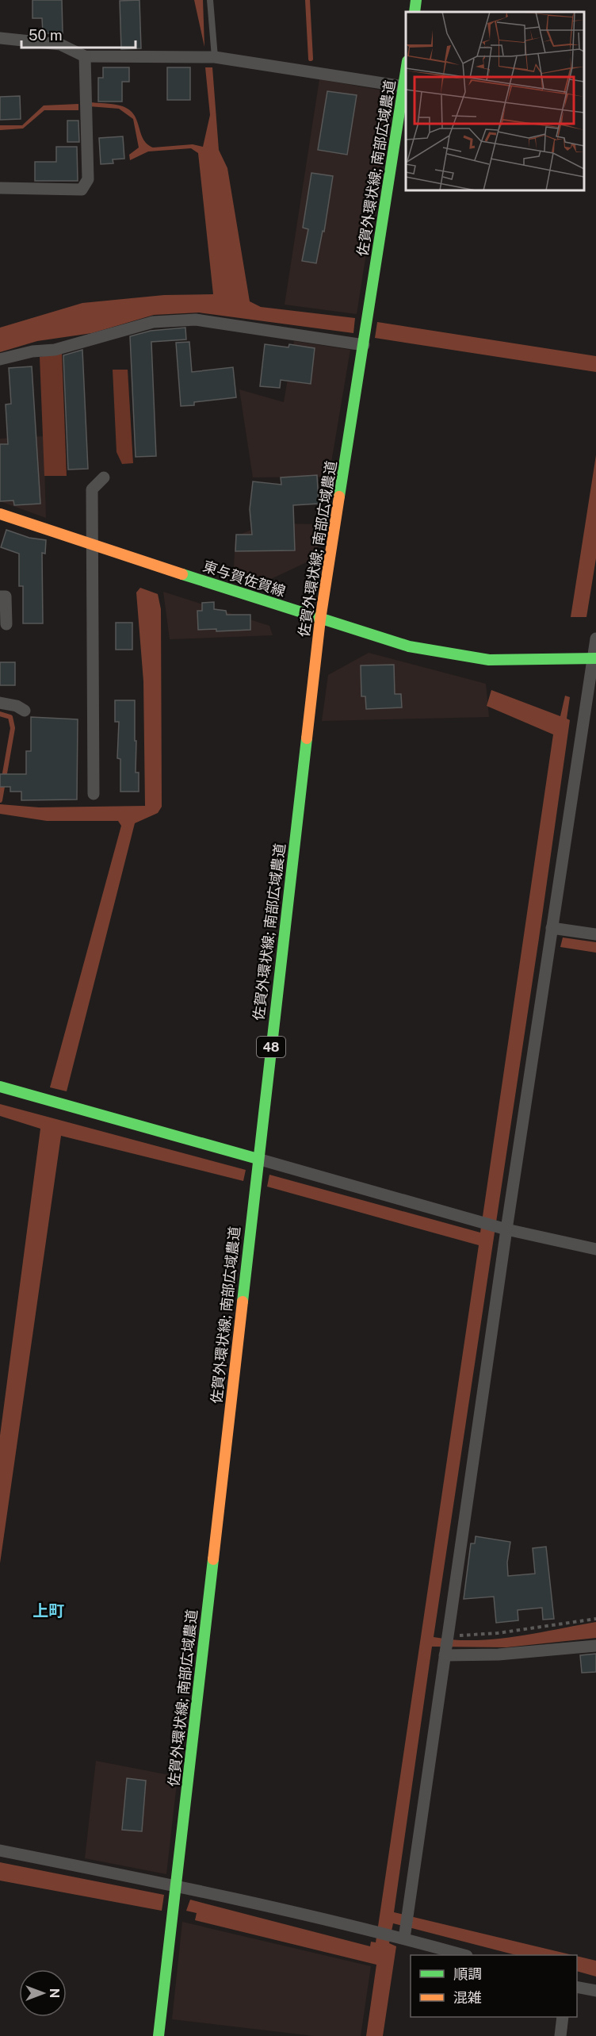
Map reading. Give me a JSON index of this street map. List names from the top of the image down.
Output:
{
  "streets": {
    "main road": ["佐賀外環状線; 南部広域農道", "東与賀佐賀線", "48"]
  },
  "crossings": [
    ["佐賀外環状線; 南部広域農道", "東与賀佐賀線"]
  ],
  "districts": ["上町"],
  "legend": ["順調", "混雑"],
  "scale_bar": "50 m",
  "north": "right"
}
